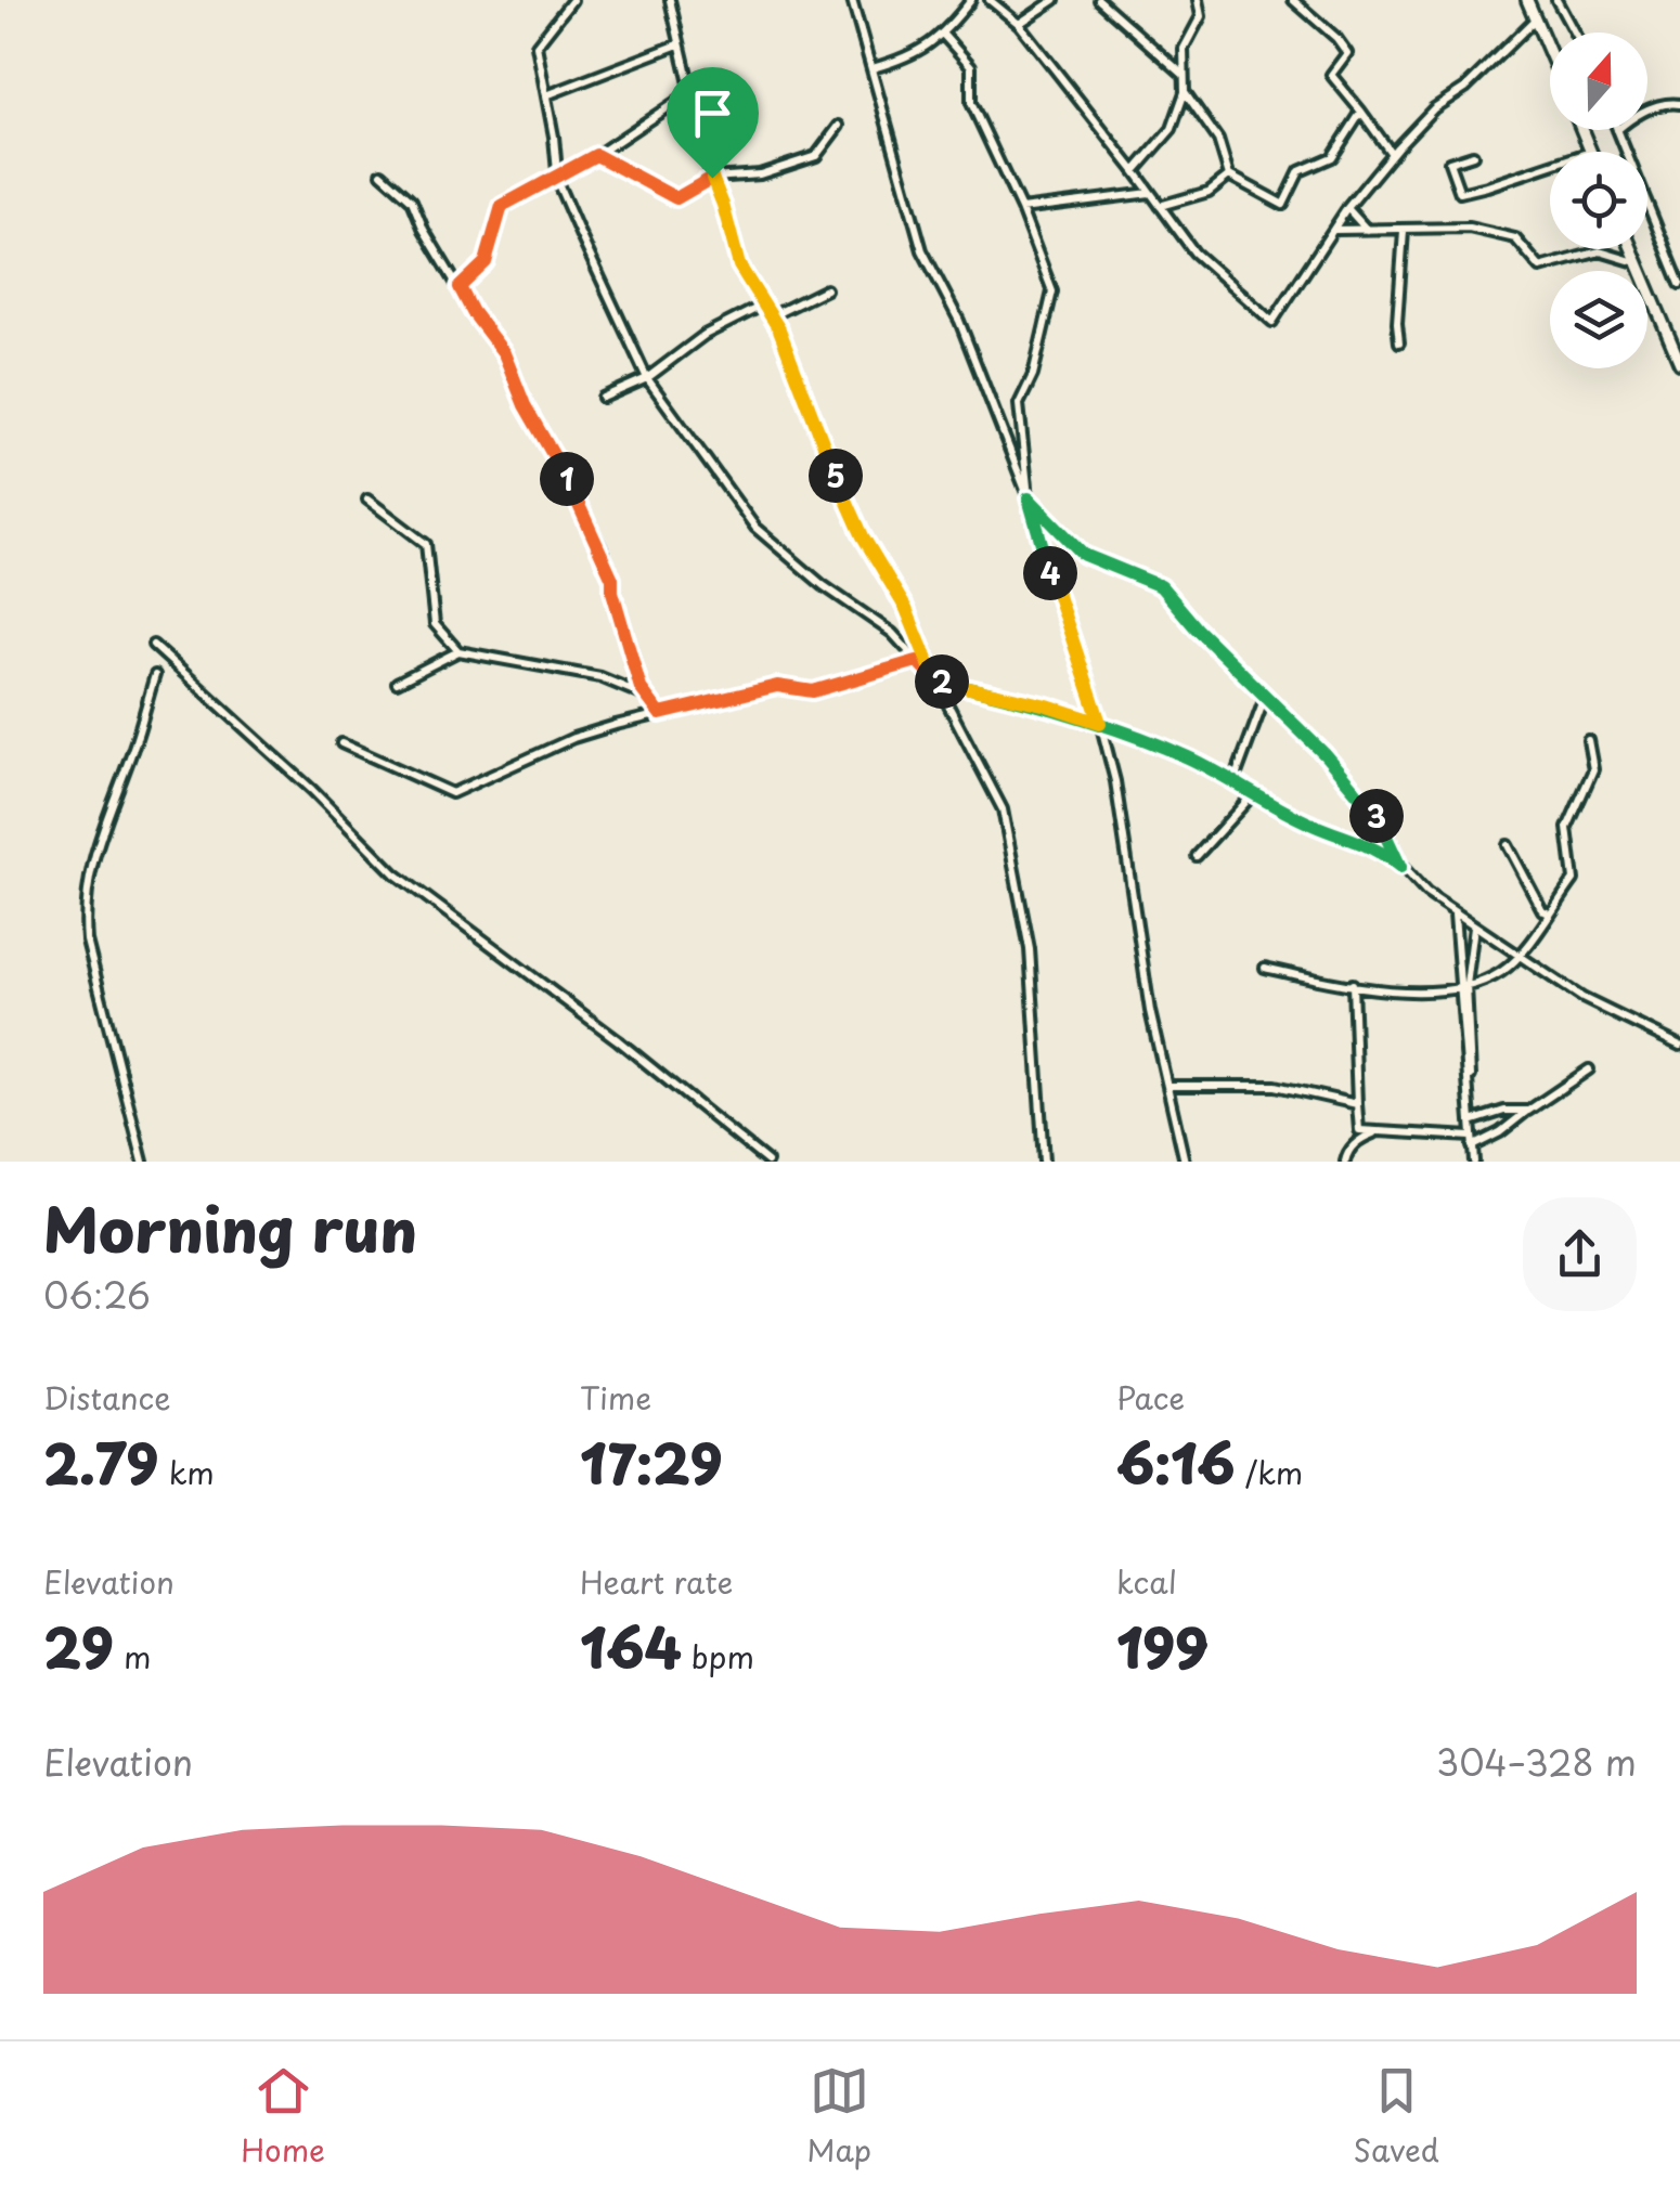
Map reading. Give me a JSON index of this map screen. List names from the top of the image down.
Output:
{
  "north": "top",
  "page": {
    "pins": [
      "5",
      "1",
      "4",
      "2",
      "3"
    ],
    "heading": ["Morning run", "06:26"],
    "stats": [
      ["Distance", "2.79 km"],
      ["Time", "17:29"],
      ["Pace", "6:16 /km"],
      ["Elevation", "29 m"],
      ["Heart rate", "164 bpm"],
      ["kcal", "199"]
    ],
    "chart": ["Elevation", "304–328 m"],
    "tabs": ["Home", "Map", "Saved"]
  }
}
